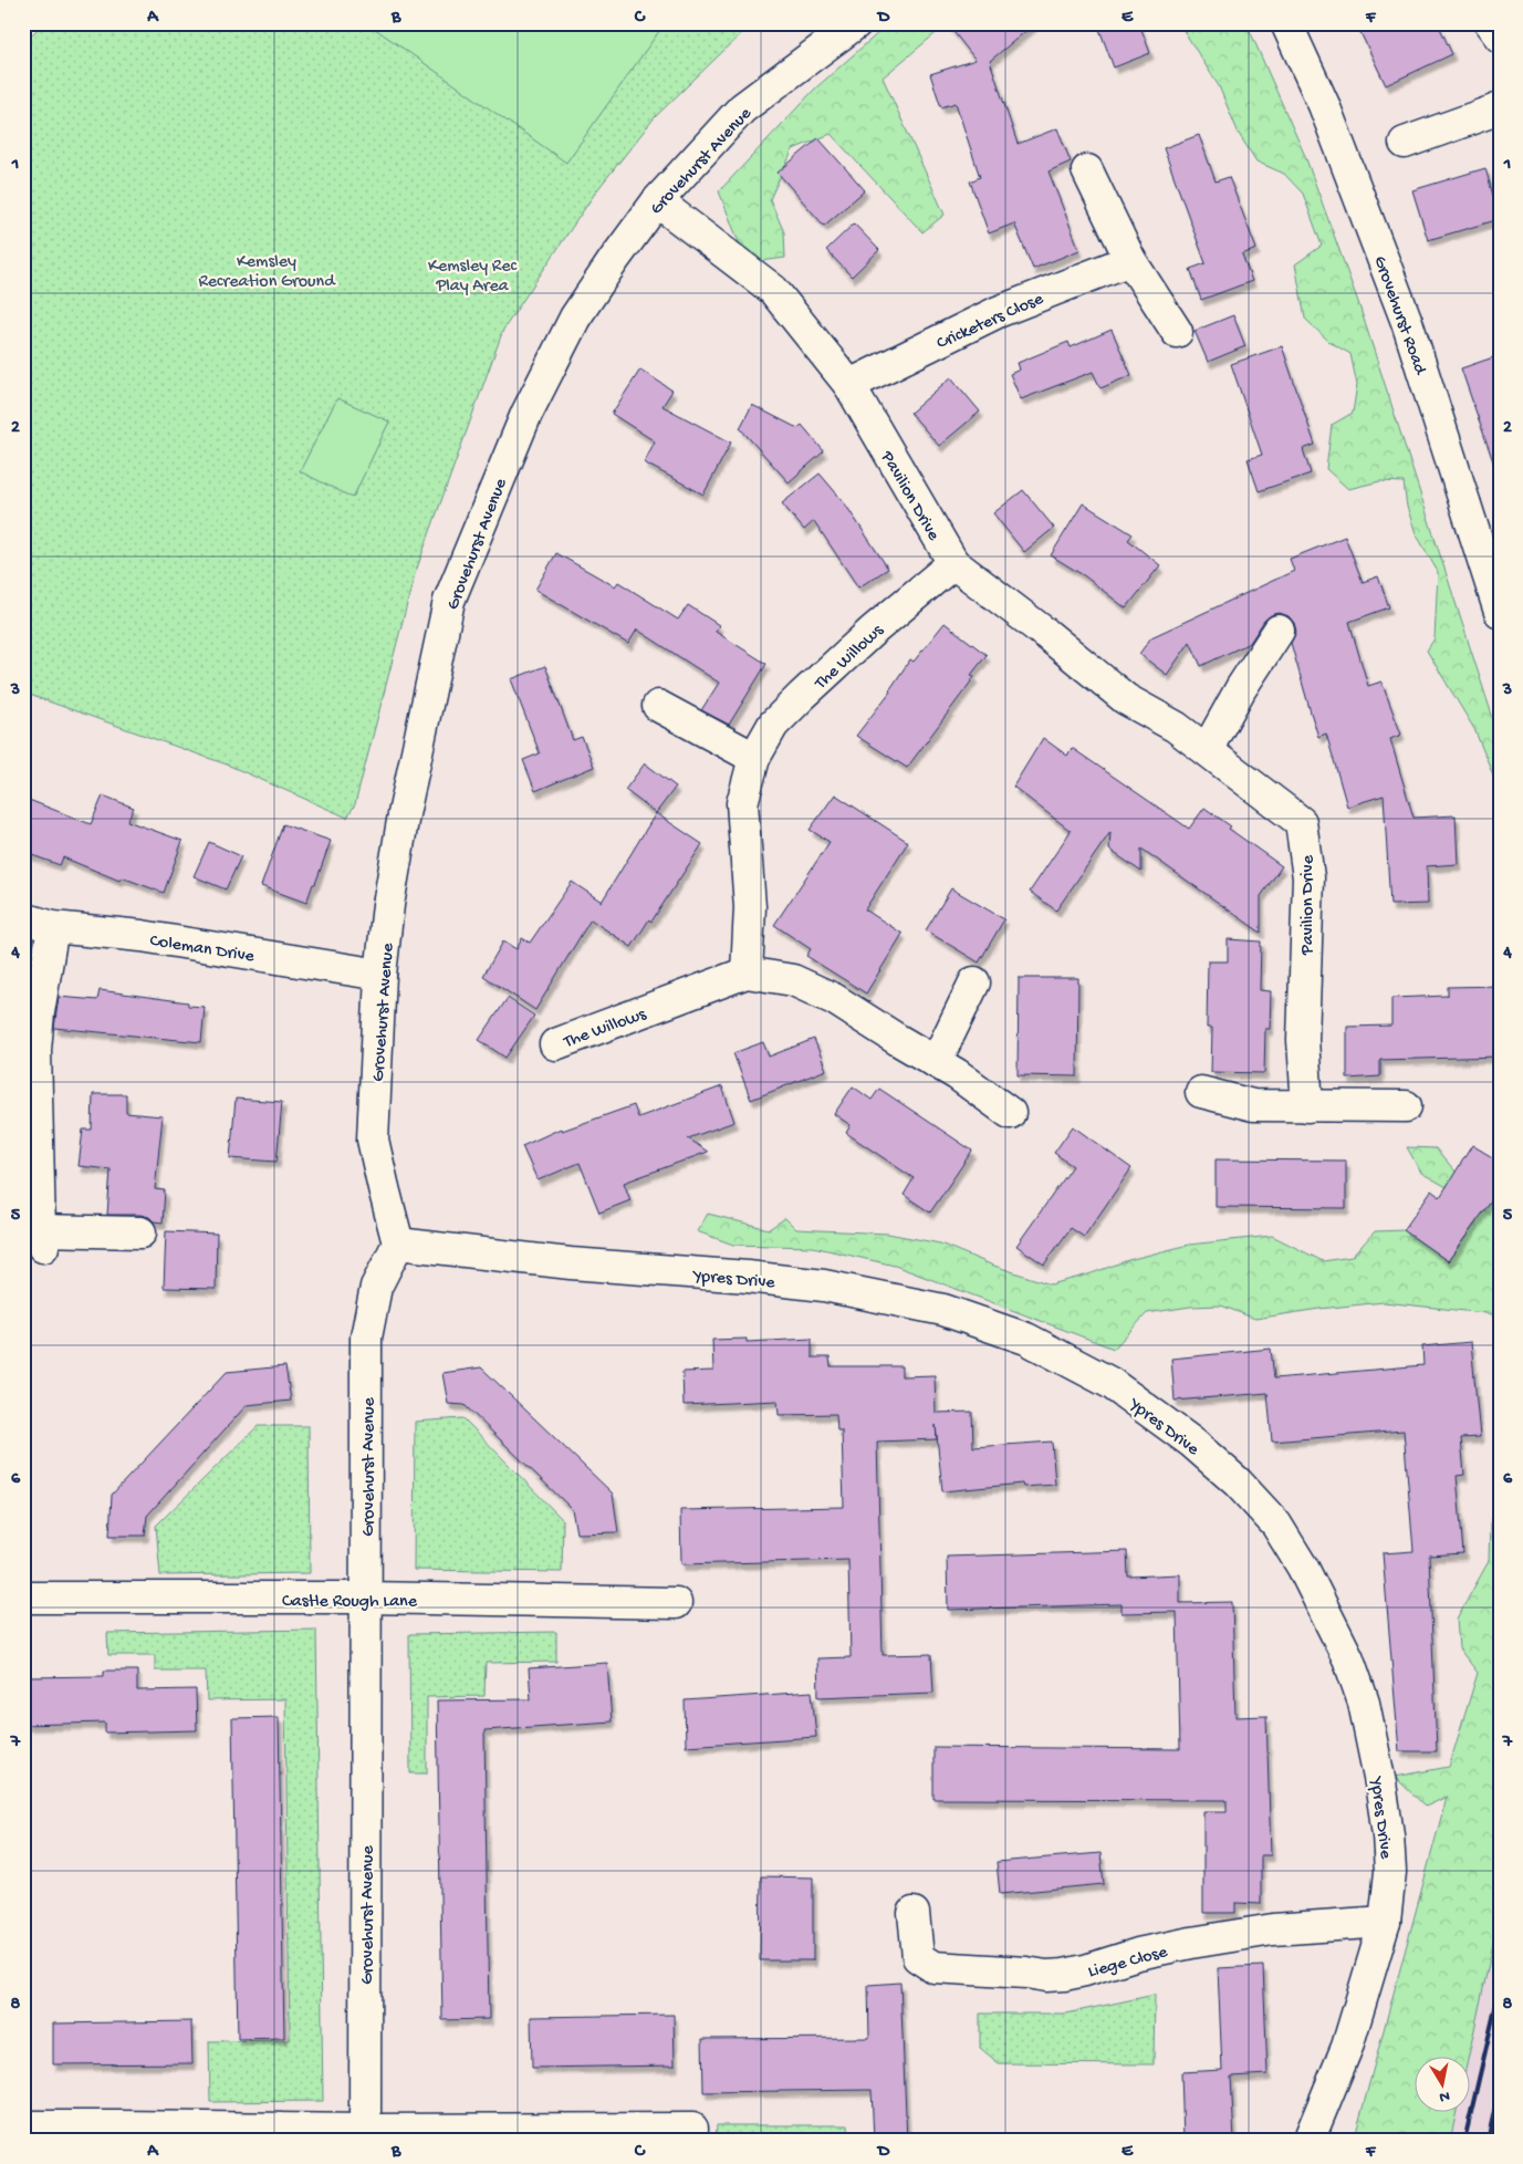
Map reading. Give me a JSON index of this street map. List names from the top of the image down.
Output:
{
  "streets": {
    "street": [
      "Grovehurst Avenue",
      "Grovehurst Road",
      "Cricketers Close",
      "Pavilion Drive",
      "The Willows",
      "Coleman Drive",
      "Ypres Drive",
      "Castle Rough Lane",
      "Liege Close"
    ]
  },
  "crossings": [
    ["Grovehurst Avenue", "Pavilion Drive"],
    ["Grovehurst Avenue", "Coleman Drive"],
    ["Grovehurst Avenue", "Ypres Drive"],
    ["Grovehurst Avenue", "Castle Rough Lane"],
    ["Cricketers Close", "Pavilion Drive"],
    ["Pavilion Drive", "The Willows"],
    ["Ypres Drive", "Liege Close"]
  ],
  "parks": ["Kemsley Recreation Ground", "Kemsley Rec Play Area"],
  "north": "bottom",
  "grid": {
    "columns": [
      "A",
      "B",
      "C",
      "D",
      "E",
      "F"
    ],
    "rows": [
      "1",
      "2",
      "3",
      "4",
      "5",
      "6",
      "7",
      "8"
    ]
  }
}
